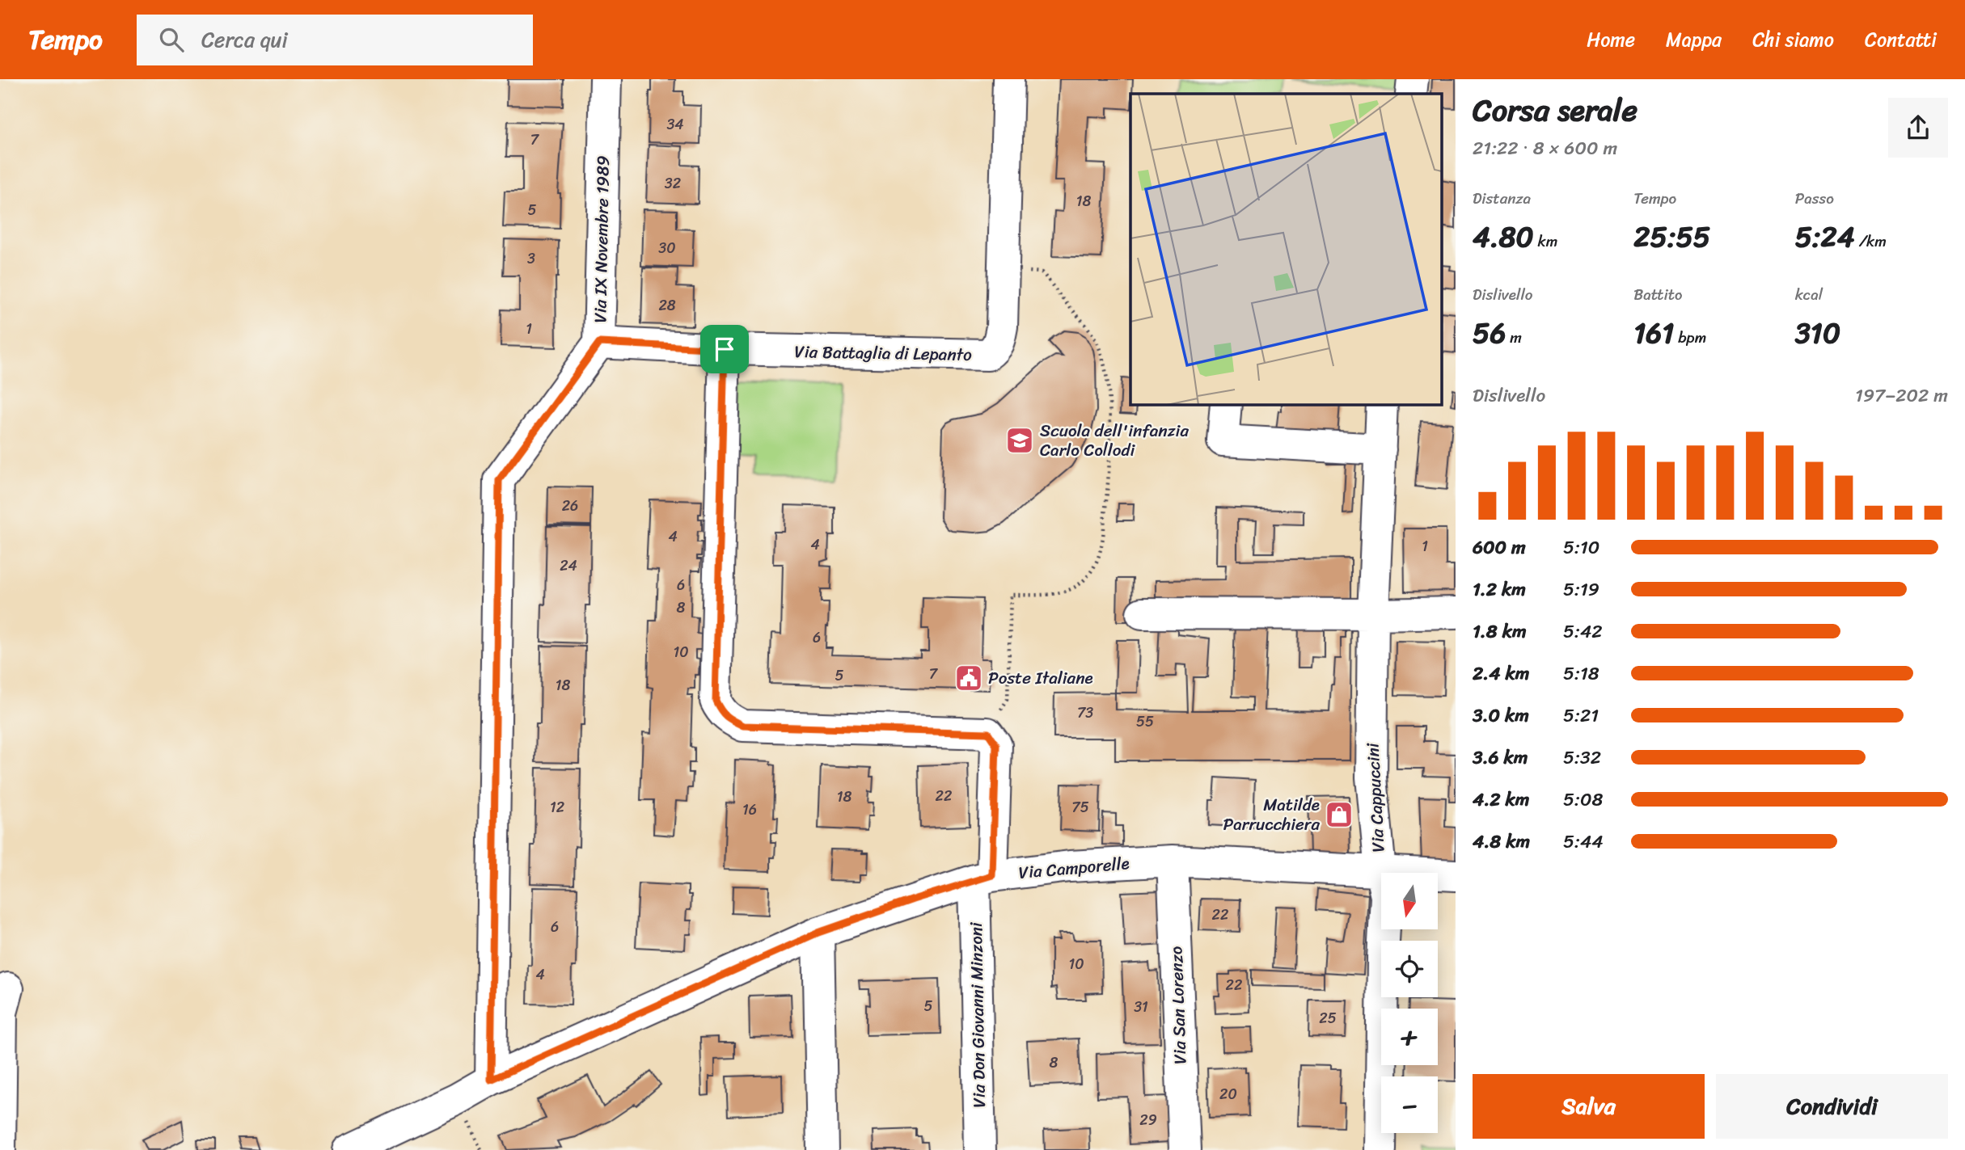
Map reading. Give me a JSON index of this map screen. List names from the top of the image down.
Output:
{
  "streets": {
    "street": [
      "Via IX Novembre 1989",
      "Via Battaglia di Lepanto",
      "Via Cappuccini",
      "Via Camporelle",
      "Via San Lorenzo",
      "Via Don Giovanni Minzoni"
    ]
  },
  "crossings": [
    ["Via IX Novembre 1989", "Via Battaglia di Lepanto"],
    ["Via IX Novembre 1989", "Via Camporelle"],
    ["Via Cappuccini", "Via Camporelle"],
    ["Via Camporelle", "Via San Lorenzo"],
    ["Via Camporelle", "Via Don Giovanni Minzoni"]
  ],
  "places": {
    "school or university": ["Scuola dell'infanzia Carlo Collodi"],
    "public building": ["Poste Italiane"],
    "shop": ["Matilde Parrucchiera"]
  },
  "house_numbers": [
    "34",
    "7",
    "32",
    "18",
    "5",
    "30",
    "3",
    "28",
    "1",
    "26",
    "4",
    "4",
    "1",
    "24",
    "6",
    "8",
    "6",
    "10",
    "7",
    "5",
    "18",
    "73",
    "55",
    "22",
    "18",
    "12",
    "75",
    "16",
    "22",
    "6",
    "10",
    "4",
    "22",
    "5",
    "31",
    "25",
    "8",
    "20",
    "29"
  ],
  "north": "bottom",
  "page": {
    "header": "Tempo",
    "search": "Cerca qui",
    "nav": [
      "Home",
      "Mappa",
      "Chi siamo",
      "Contatti"
    ],
    "heading": ["Corsa serale", "21:22 · 8 × 600 m"],
    "stats": [
      ["Distanza", "4.80 km"],
      ["Tempo", "25:55"],
      ["Passo", "5:24 /km"],
      ["Dislivello", "56 m"],
      ["Battito", "161 bpm"],
      ["kcal", "310"]
    ],
    "chart": ["Dislivello", "197–202 m"],
    "list": [
      {
        "name": "600 m",
        "note": "5:10"
      },
      {
        "name": "1.2 km",
        "note": "5:19"
      },
      {
        "name": "1.8 km",
        "note": "5:42"
      },
      {
        "name": "2.4 km",
        "note": "5:18"
      },
      {
        "name": "3.0 km",
        "note": "5:21"
      },
      {
        "name": "3.6 km",
        "note": "5:32"
      },
      {
        "name": "4.2 km",
        "note": "5:08"
      },
      {
        "name": "4.8 km",
        "note": "5:44"
      }
    ],
    "map_buttons": ["+", "−"],
    "buttons": ["Salva", "Condividi"]
  }
}
